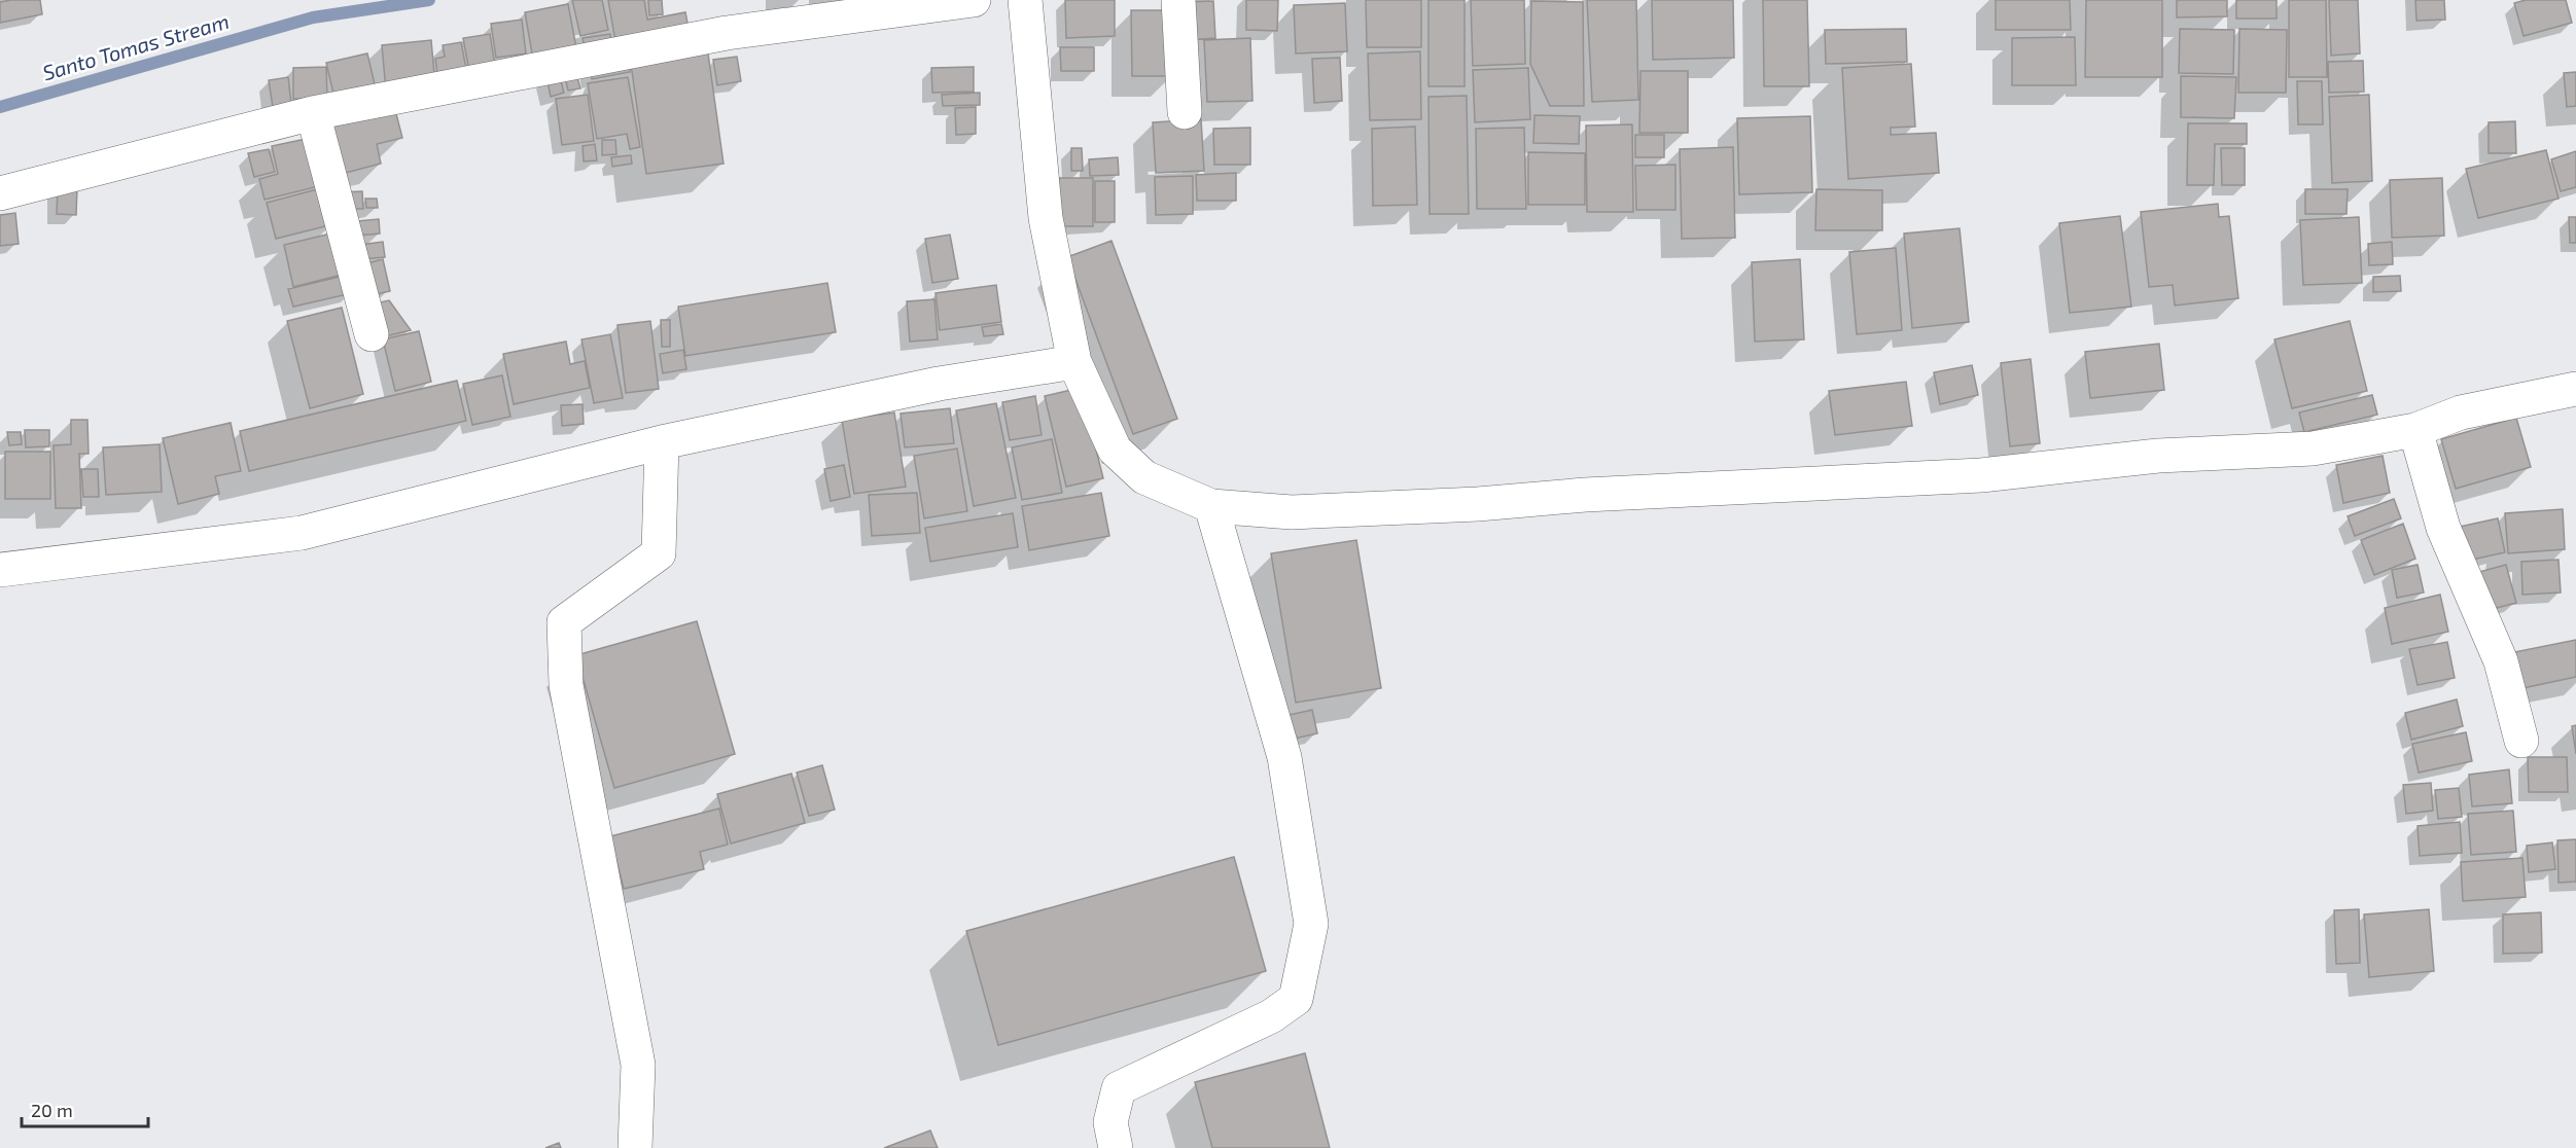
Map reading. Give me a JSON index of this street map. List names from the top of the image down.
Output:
{
  "water": ["Santo Tomas Stream"],
  "scale_bar": "20 m"
}
